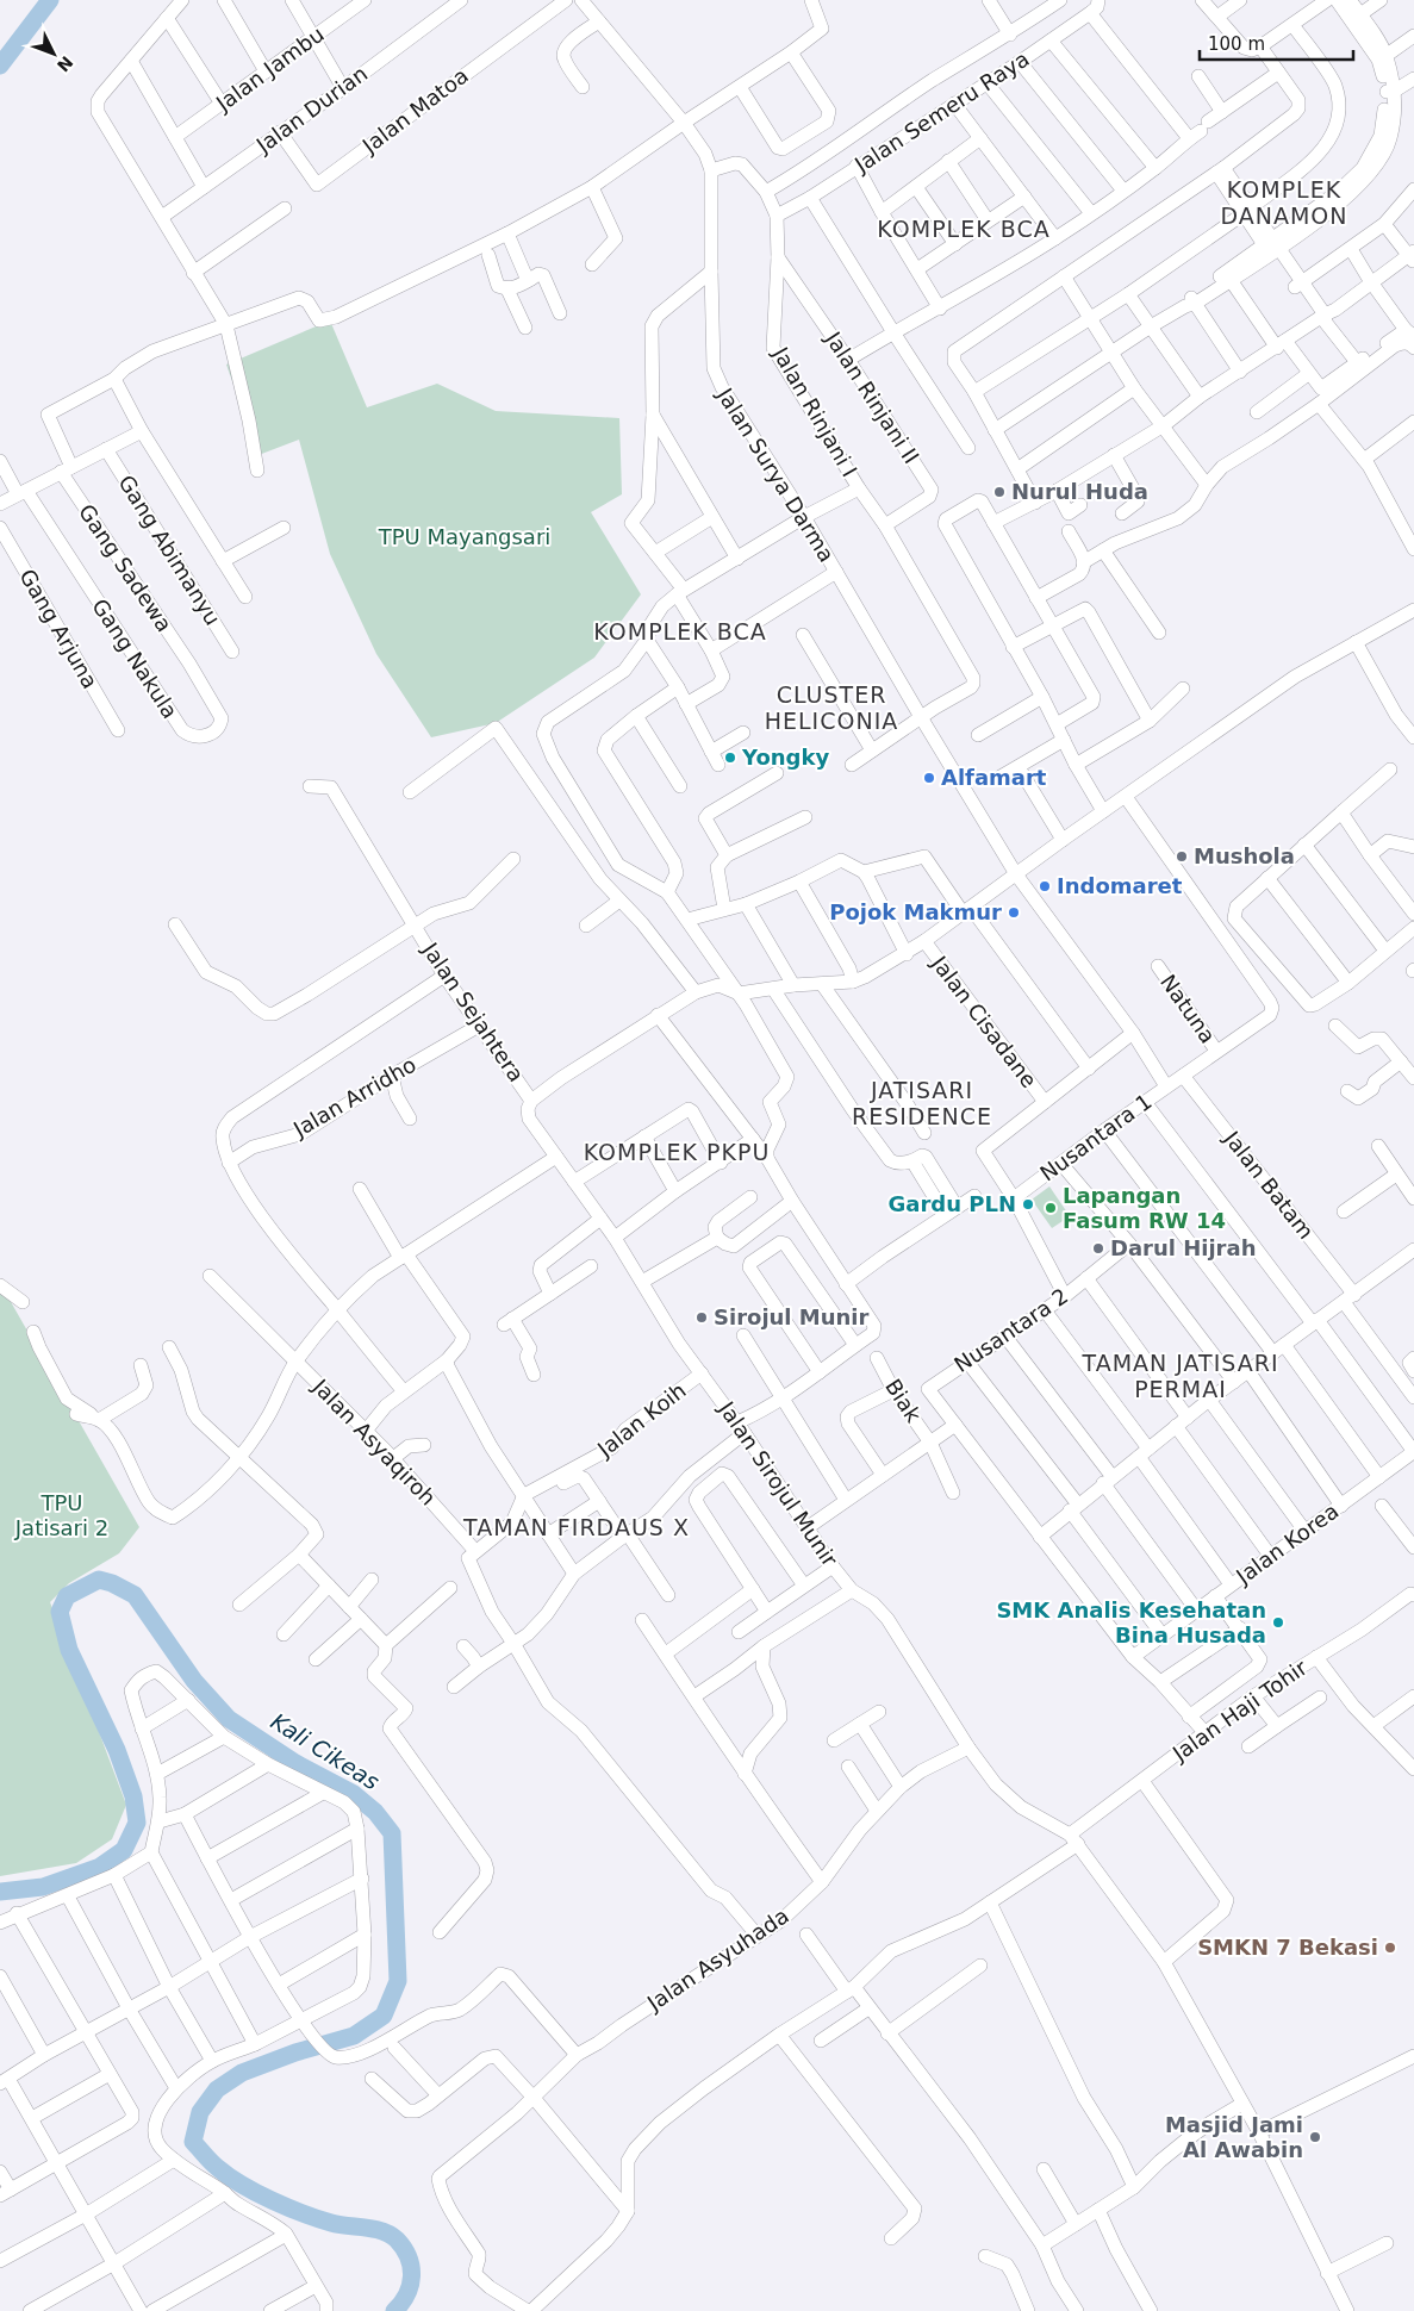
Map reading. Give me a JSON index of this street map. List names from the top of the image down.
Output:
{
  "streets": {
    "street": [
      "Jalan Jambu",
      "Jalan Durian",
      "Jalan Matoa",
      "Jalan Semeru Raya",
      "Jalan Rinjani II",
      "Jalan Rinjani I",
      "Jalan Surya Darma",
      "Gang Abimanyu",
      "Gang Sadewa",
      "Gang Arjuna",
      "Gang Nakula",
      "Natuna",
      "Jalan Sejahtera",
      "Jalan Cisadane",
      "Jalan Arridho",
      "Nusantara 1",
      "Jalan Batam",
      "Nusantara 2",
      "Biak",
      "Jalan Koih",
      "Jalan Asyaqiroh",
      "Jalan Sirojul Munir",
      "Jalan Korea",
      "Jalan Haji Tohir",
      "Jalan Asyuhada"
    ]
  },
  "crossings": [
    ["Jalan Durian", "Jalan Matoa"],
    ["Jalan Semeru Raya", "Jalan Rinjani I"],
    ["Jalan Rinjani II", "Jalan Rinjani I"],
    ["Jalan Rinjani I", "Jalan Surya Darma"],
    ["Jalan Surya Darma", "Nusantara 1"],
    ["Gang Sadewa", "Gang Nakula"],
    ["Natuna", "Nusantara 1"],
    ["Jalan Sejahtera", "Jalan Arridho"],
    ["Jalan Sejahtera", "Jalan Sirojul Munir"],
    ["Nusantara 1", "Jalan Batam"],
    ["Jalan Koih", "Jalan Sirojul Munir"],
    ["Jalan Sirojul Munir", "Jalan Haji Tohir"],
    ["Jalan Sirojul Munir", "Jalan Asyuhada"]
  ],
  "districts": [
    "KOMPLEK DANAMON",
    "KOMPLEK BCA",
    "KOMPLEK BCA",
    "CLUSTER HELICONIA",
    "JATISARI RESIDENCE",
    "KOMPLEK PKPU",
    "TAMAN JATISARI PERMAI",
    "TAMAN FIRDAUS X"
  ],
  "water": ["Kali Cikeas"],
  "parks": ["TPU Mayangsari", "TPU Jatisari 2"],
  "places": [
    "Nurul Huda",
    "Yongky",
    "Alfamart",
    "Mushola",
    "Indomaret",
    "Pojok Makmur",
    "Gardu PLN",
    "Lapangan Fasum RW 14",
    "Darul Hijrah",
    "Sirojul Munir",
    "SMK Analis Kesehatan Bina Husada",
    "SMKN 7 Bekasi",
    "Masjid Jami Al Awabin"
  ],
  "scale_bar": "100 m",
  "north": "bottom right"
}
